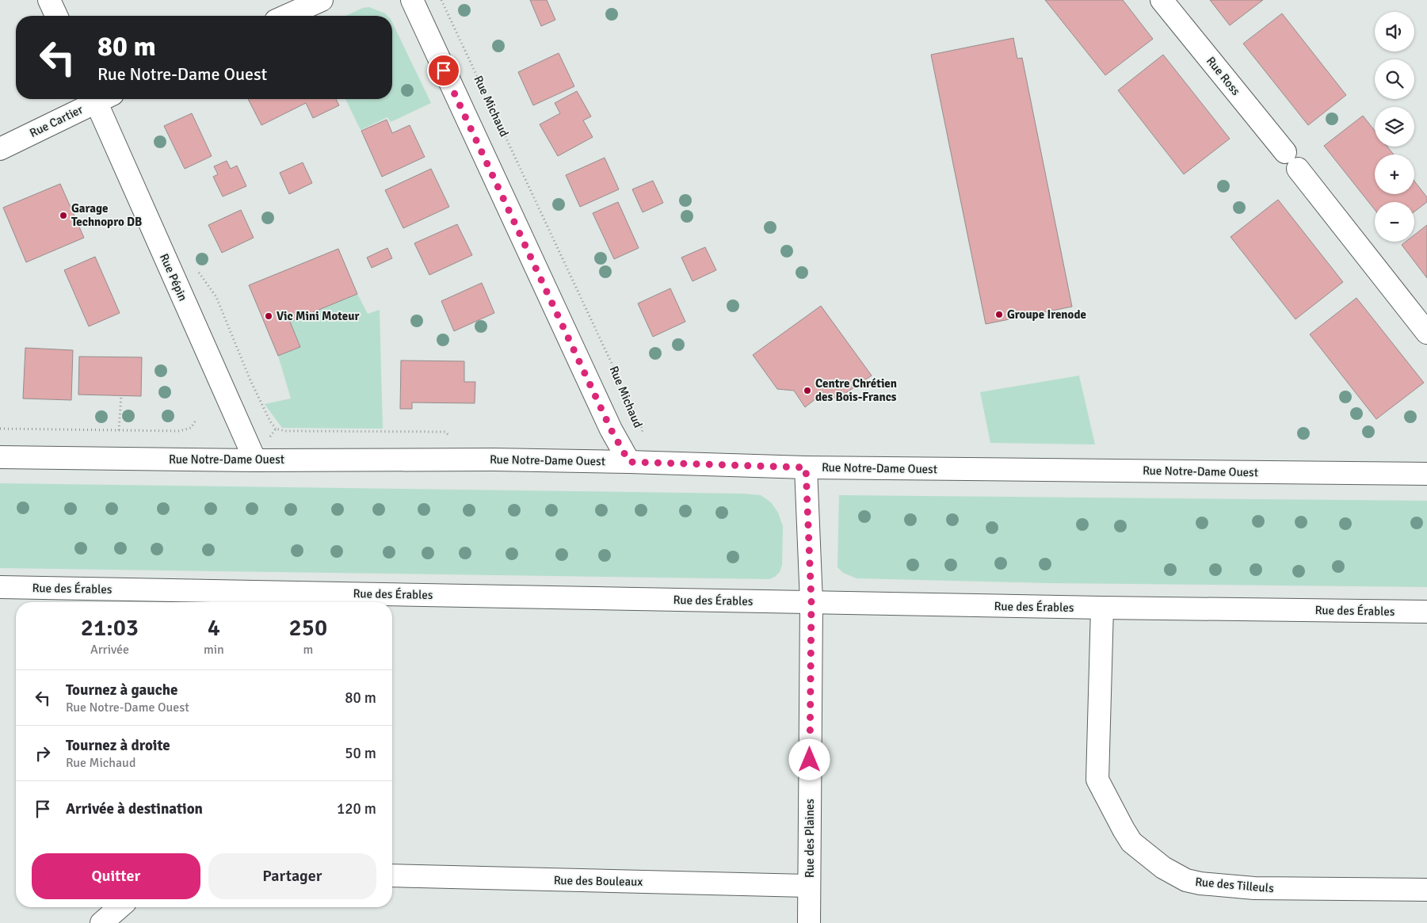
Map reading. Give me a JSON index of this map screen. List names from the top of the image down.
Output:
{
  "streets": {
    "street": [
      "Rue Ross",
      "Rue Cartier",
      "Rue Pépin",
      "Rue Notre-Dame Ouest",
      "Rue des Érables",
      "Rue des Plaines",
      "Rue des Bouleaux",
      "Rue des Tilleuls"
    ],
    "path": ["Rue Michaud"]
  },
  "crossings": [
    ["Rue Michaud", "Rue Notre-Dame Ouest"],
    ["Rue Pépin", "Rue Notre-Dame Ouest"],
    ["Rue Notre-Dame Ouest", "Rue des Plaines"],
    ["Rue des Érables", "Rue des Plaines"],
    ["Rue des Érables", "Rue des Tilleuls"],
    ["Rue des Plaines", "Rue des Bouleaux"]
  ],
  "places": [
    "Garage Technopro DB",
    "Groupe Irenode",
    "Vic Mini Moteur",
    "Centre Chrétien des Bois-Francs"
  ],
  "page": {
    "map_buttons": ["+", "−"],
    "turn": ["80 m", "Rue Notre-Dame Ouest"],
    "eta": [
      "21:03",
      "Arrivée",
      "4",
      "min",
      "250",
      "m"
    ],
    "list": [
      {
        "name": "Tournez à gauche",
        "note": "Rue Notre-Dame Ouest",
        "value": "80 m"
      },
      {
        "name": "Tournez à droite",
        "note": "Rue Michaud",
        "value": "50 m"
      },
      {
        "name": "Arrivée à destination",
        "value": "120 m"
      }
    ],
    "buttons": ["Quitter", "Partager"]
  }
}
